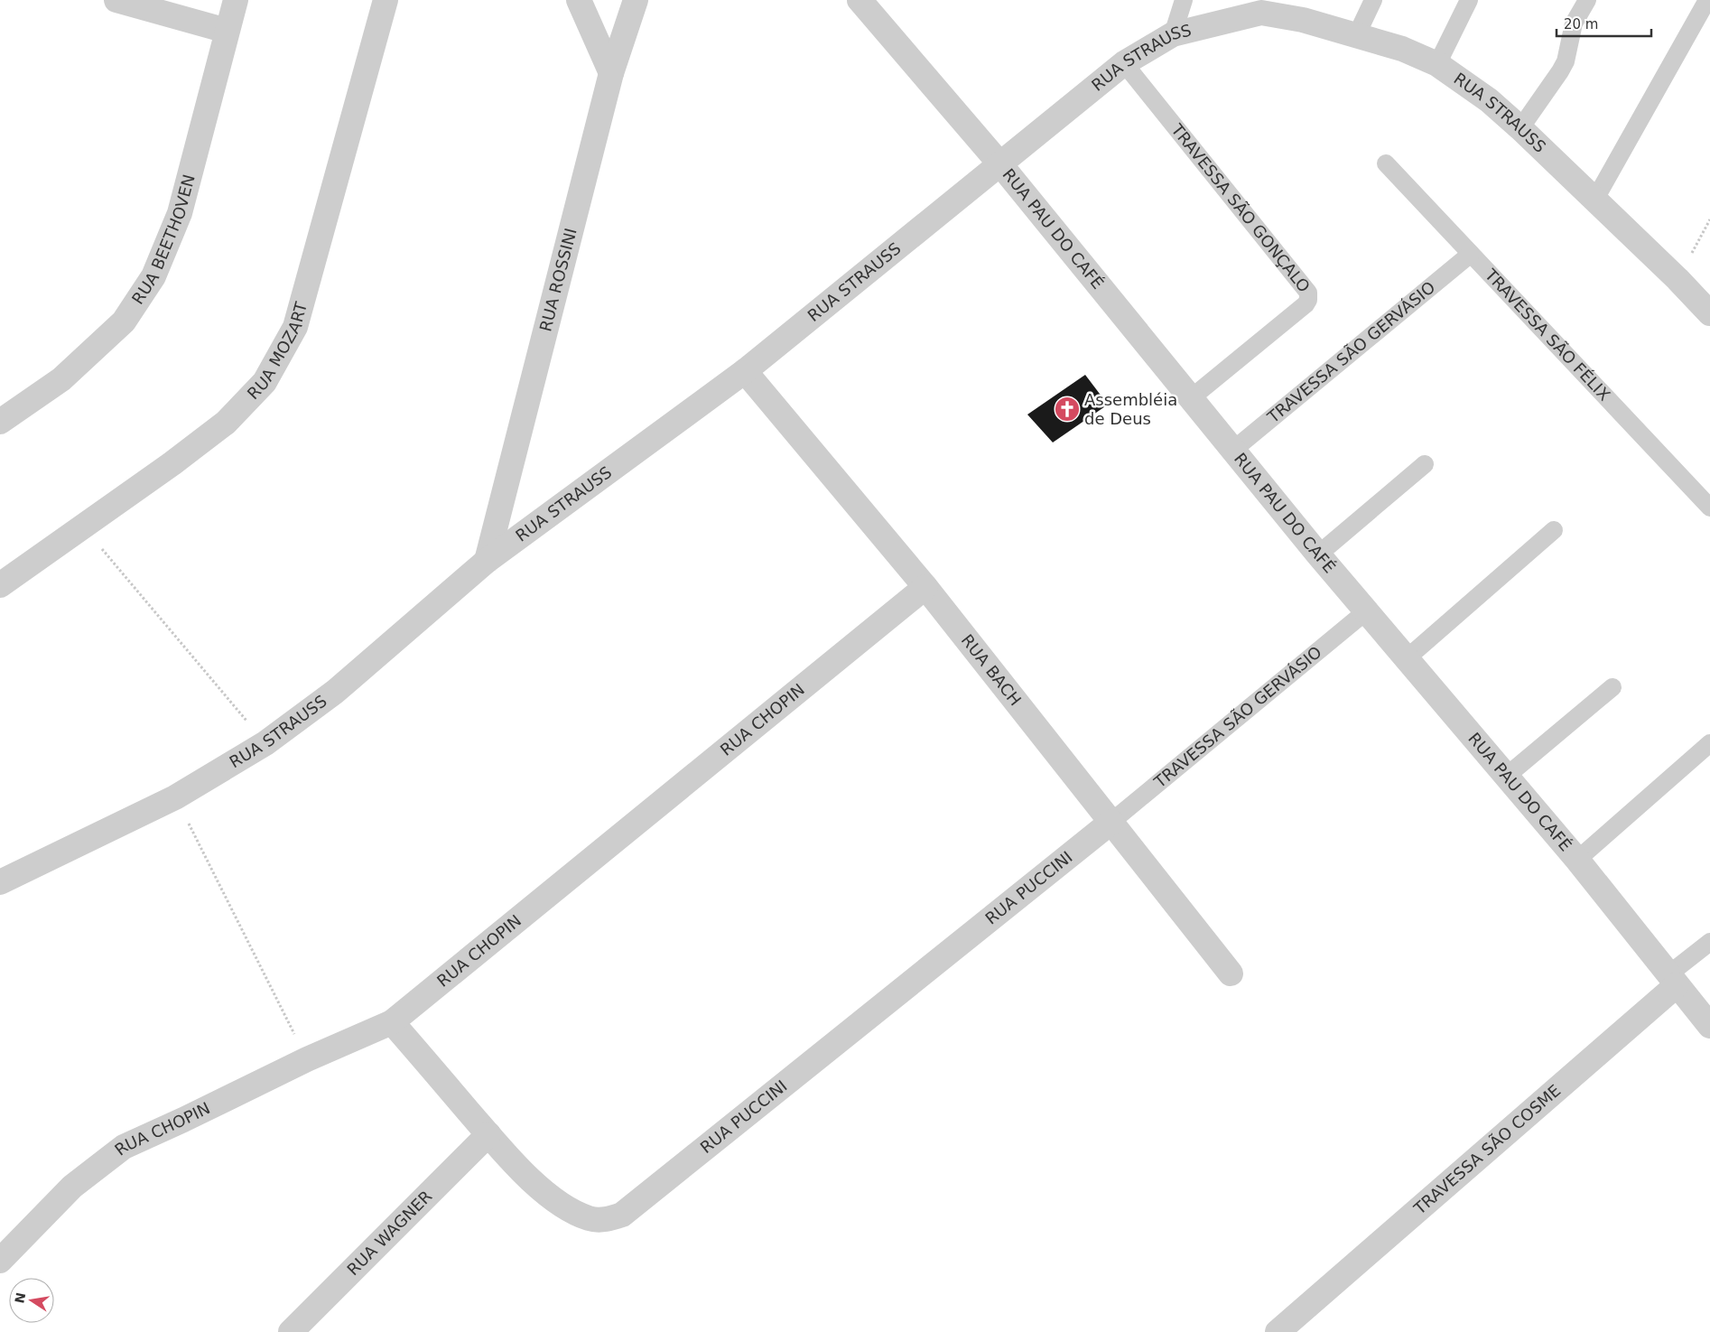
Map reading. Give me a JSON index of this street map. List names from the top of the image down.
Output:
{
  "streets": {
    "street": [
      "RUA STRAUSS",
      "RUA PAU DO CAFÉ",
      "RUA BEETHOVEN",
      "RUA ROSSINI",
      "RUA MOZART",
      "RUA BACH",
      "RUA CHOPIN",
      "RUA PUCCINI",
      "TRAVESSA SÃO COSME",
      "RUA WAGNER"
    ],
    "lane": ["TRAVESSA SÃO GONÇALO", "TRAVESSA SÃO FÉLIX", "TRAVESSA SÃO GERVÁSIO"]
  },
  "crossings": [
    ["RUA STRAUSS", "TRAVESSA SÃO GONÇALO"],
    ["RUA STRAUSS", "RUA PAU DO CAFÉ"],
    ["RUA STRAUSS", "RUA ROSSINI"],
    ["RUA STRAUSS", "RUA BACH"],
    ["TRAVESSA SÃO GONÇALO", "RUA PAU DO CAFÉ"],
    ["RUA PAU DO CAFÉ", "TRAVESSA SÃO GERVÁSIO"],
    ["RUA PAU DO CAFÉ", "TRAVESSA SÃO COSME"],
    ["TRAVESSA SÃO FÉLIX", "TRAVESSA SÃO GERVÁSIO"],
    ["TRAVESSA SÃO GERVÁSIO", "RUA BACH"],
    ["TRAVESSA SÃO GERVÁSIO", "RUA PUCCINI"],
    ["RUA BACH", "RUA CHOPIN"],
    ["RUA BACH", "RUA PUCCINI"],
    ["RUA CHOPIN", "RUA PUCCINI"],
    ["RUA PUCCINI", "RUA WAGNER"]
  ],
  "places": {
    "church": ["Assembléia de Deus"]
  },
  "scale_bar": "20 m",
  "north": "left"
}
